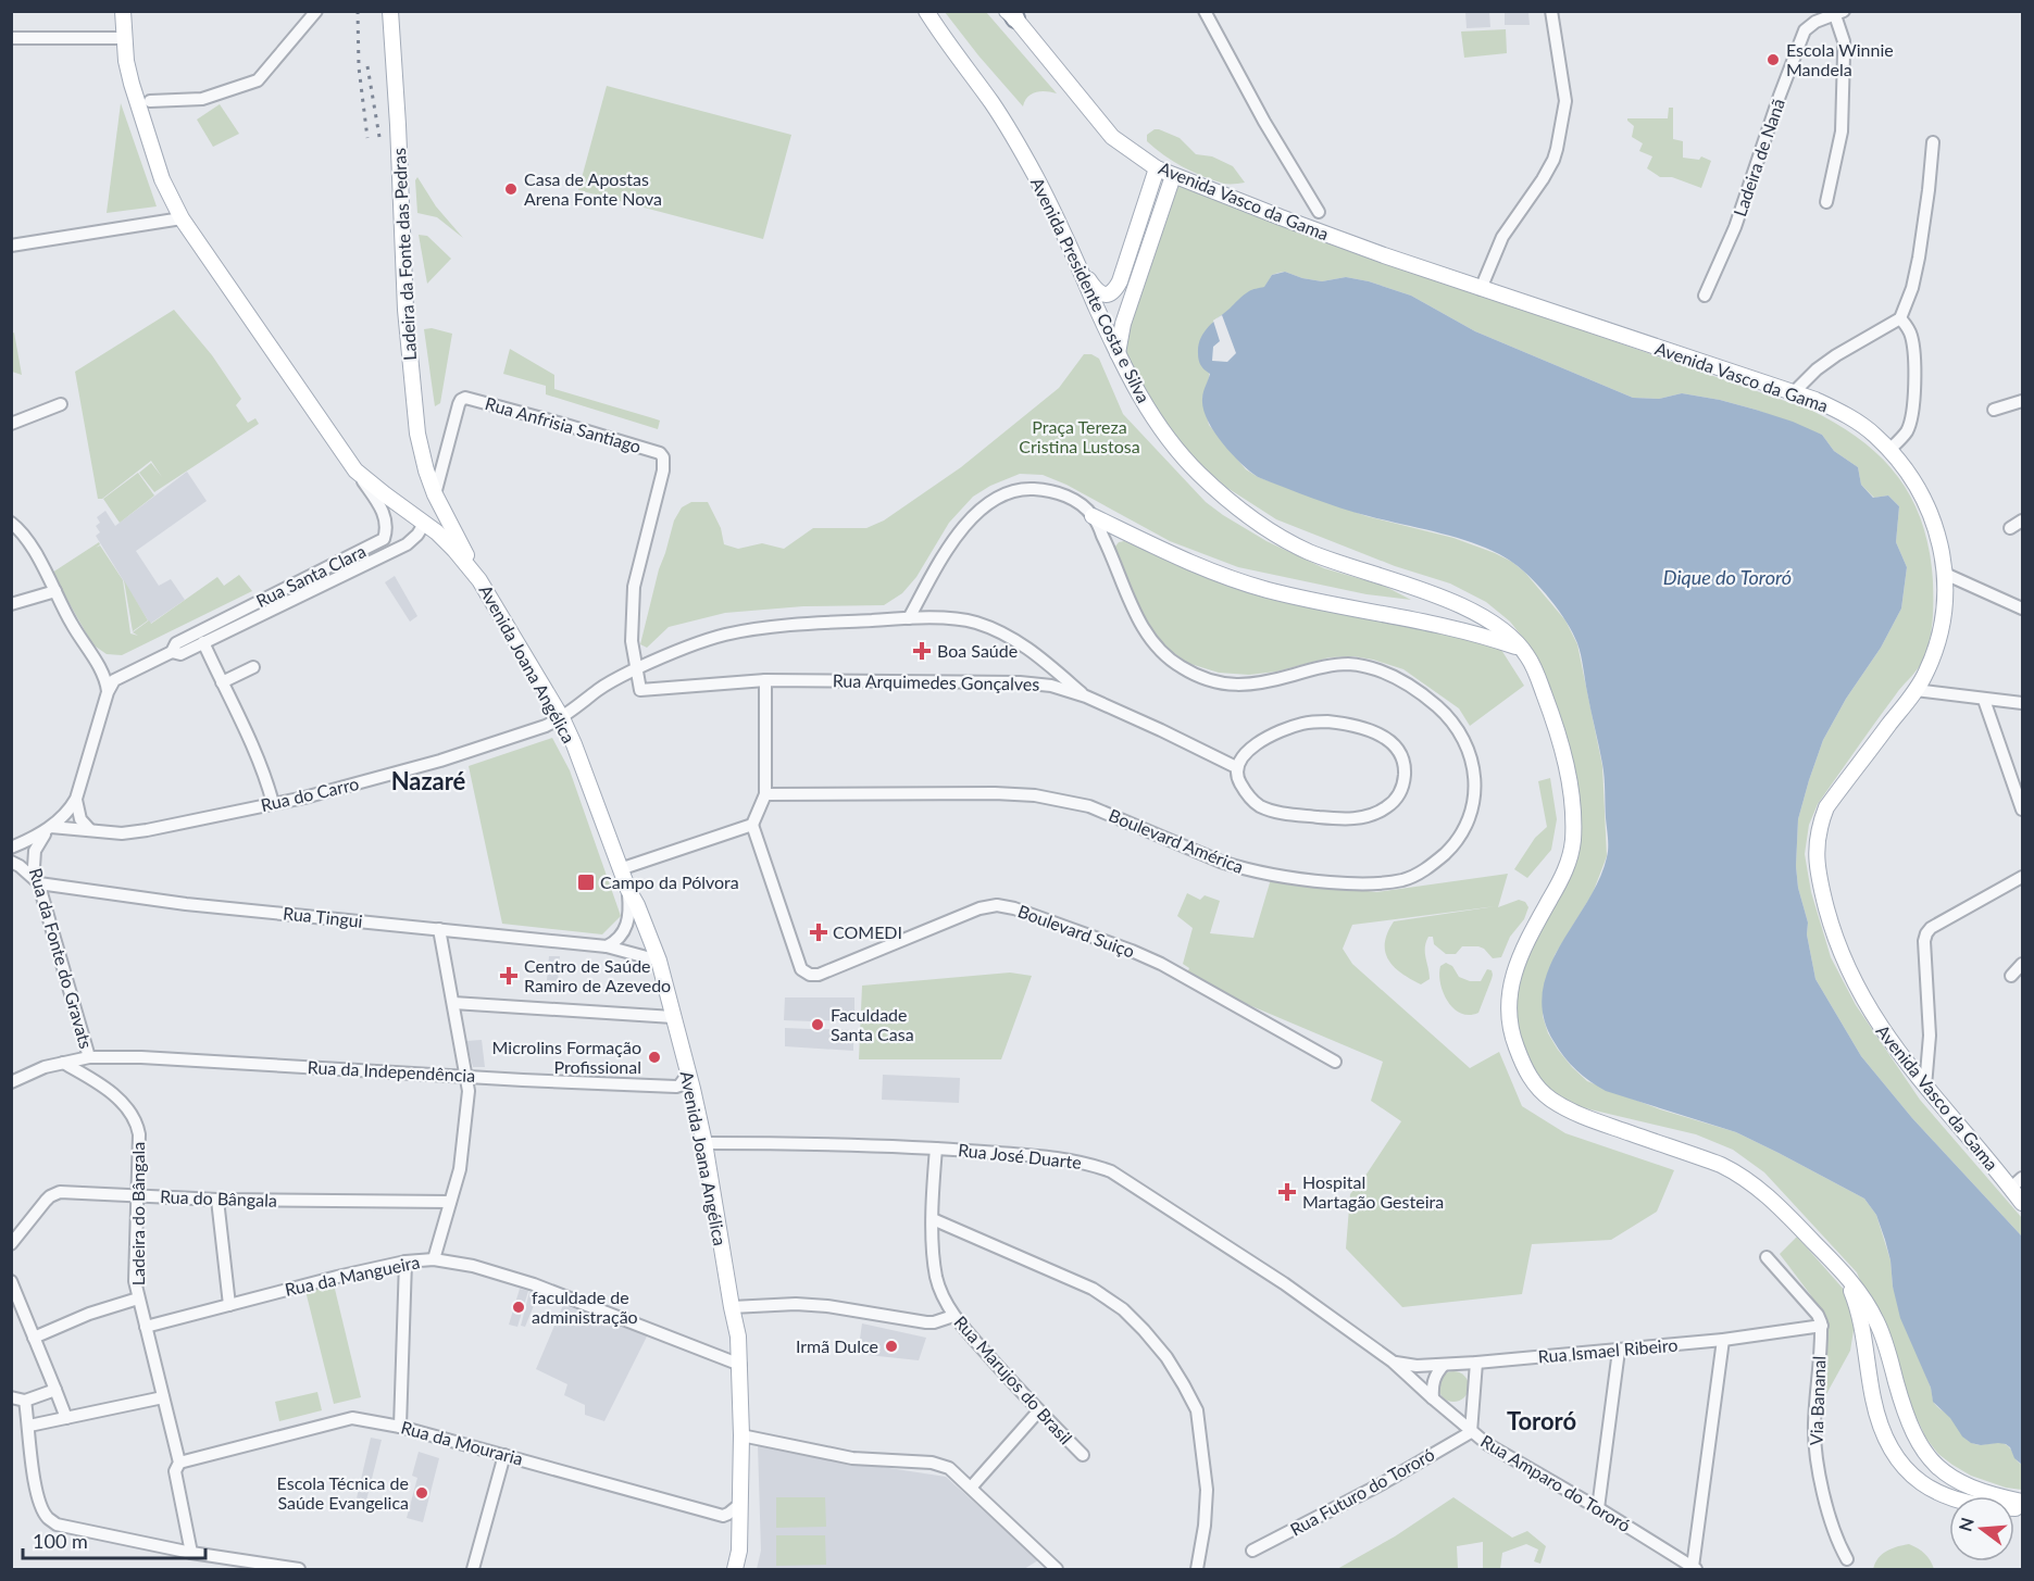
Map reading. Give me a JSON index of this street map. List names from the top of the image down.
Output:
{
  "streets": {
    "main road": [
      "Avenida Vasco da Gama",
      "Ladeira da Fonte das Pedras",
      "Avenida Presidente Costa e Silva",
      "Avenida Joana Angélica"
    ],
    "street": [
      "Ladeira de Nanã",
      "Rua Anfrisia Santiago",
      "Rua Santa Clara",
      "Rua Arquimedes Gonçalves",
      "Rua do Carro",
      "Boulevard América",
      "Rua Tingui",
      "Boulevard Suiço",
      "Rua da Fonte do Gravats",
      "Rua da Independência",
      "Rua José Duarte",
      "Rua do Bângala",
      "Ladeira do Bângala",
      "Rua da Mangueira",
      "Rua Ismael Ribeiro",
      "Rua Marujos do Brasil",
      "Via Bananal",
      "Rua da Mouraria",
      "Rua Amparo do Tororó",
      "Rua Futuro do Tororó"
    ]
  },
  "crossings": [
    ["Ladeira da Fonte das Pedras", "Rua Anfrisia Santiago"],
    ["Ladeira da Fonte das Pedras", "Avenida Joana Angélica"],
    ["Rua Anfrisia Santiago", "Rua Arquimedes Gonçalves"],
    ["Rua Anfrisia Santiago", "Rua do Carro"],
    ["Rua Santa Clara", "Avenida Joana Angélica"],
    ["Avenida Joana Angélica", "Rua do Carro"],
    ["Avenida Joana Angélica", "Rua Tingui"],
    ["Avenida Joana Angélica", "Rua da Independência"],
    ["Avenida Joana Angélica", "Rua José Duarte"],
    ["Avenida Joana Angélica", "Rua da Mangueira"],
    ["Avenida Joana Angélica", "Rua da Mouraria"],
    ["Rua Arquimedes Gonçalves", "Rua do Carro"],
    ["Rua do Carro", "Boulevard América"],
    ["Rua do Carro", "Rua da Fonte do Gravats"],
    ["Rua Tingui", "Rua da Fonte do Gravats"],
    ["Rua da Fonte do Gravats", "Rua da Independência"],
    ["Rua da Independência", "Ladeira do Bângala"],
    ["Rua José Duarte", "Rua Ismael Ribeiro"],
    ["Rua José Duarte", "Rua Marujos do Brasil"],
    ["Rua José Duarte", "Rua Amparo do Tororó"],
    ["Rua do Bângala", "Ladeira do Bângala"],
    ["Ladeira do Bângala", "Rua da Mangueira"],
    ["Ladeira do Bângala", "Rua da Mouraria"],
    ["Rua Ismael Ribeiro", "Via Bananal"],
    ["Rua Ismael Ribeiro", "Rua Amparo do Tororó"],
    ["Rua Amparo do Tororó", "Rua Futuro do Tororó"]
  ],
  "districts": ["Nazaré", "Tororó"],
  "water": ["Dique do Tororó"],
  "parks": ["Praça Tereza Cristina Lustosa"],
  "places": {
    "other": [
      "Escola Winnie Mandela",
      "Casa de Apostas Arena Fonte Nova",
      "Faculdade Santa Casa",
      "Microlins Formação Profissional",
      "faculdade de administração",
      "Irmã Dulce",
      "Escola Técnica de Saúde Evangelica"
    ],
    "health": [
      "Boa Saúde",
      "COMEDI",
      "Centro de Saúde Ramiro de Azevedo",
      "Hospital Martagão Gesteira"
    ],
    "transit": ["Campo da Pólvora"]
  },
  "scale_bar": "100 m",
  "north": "left"
}
